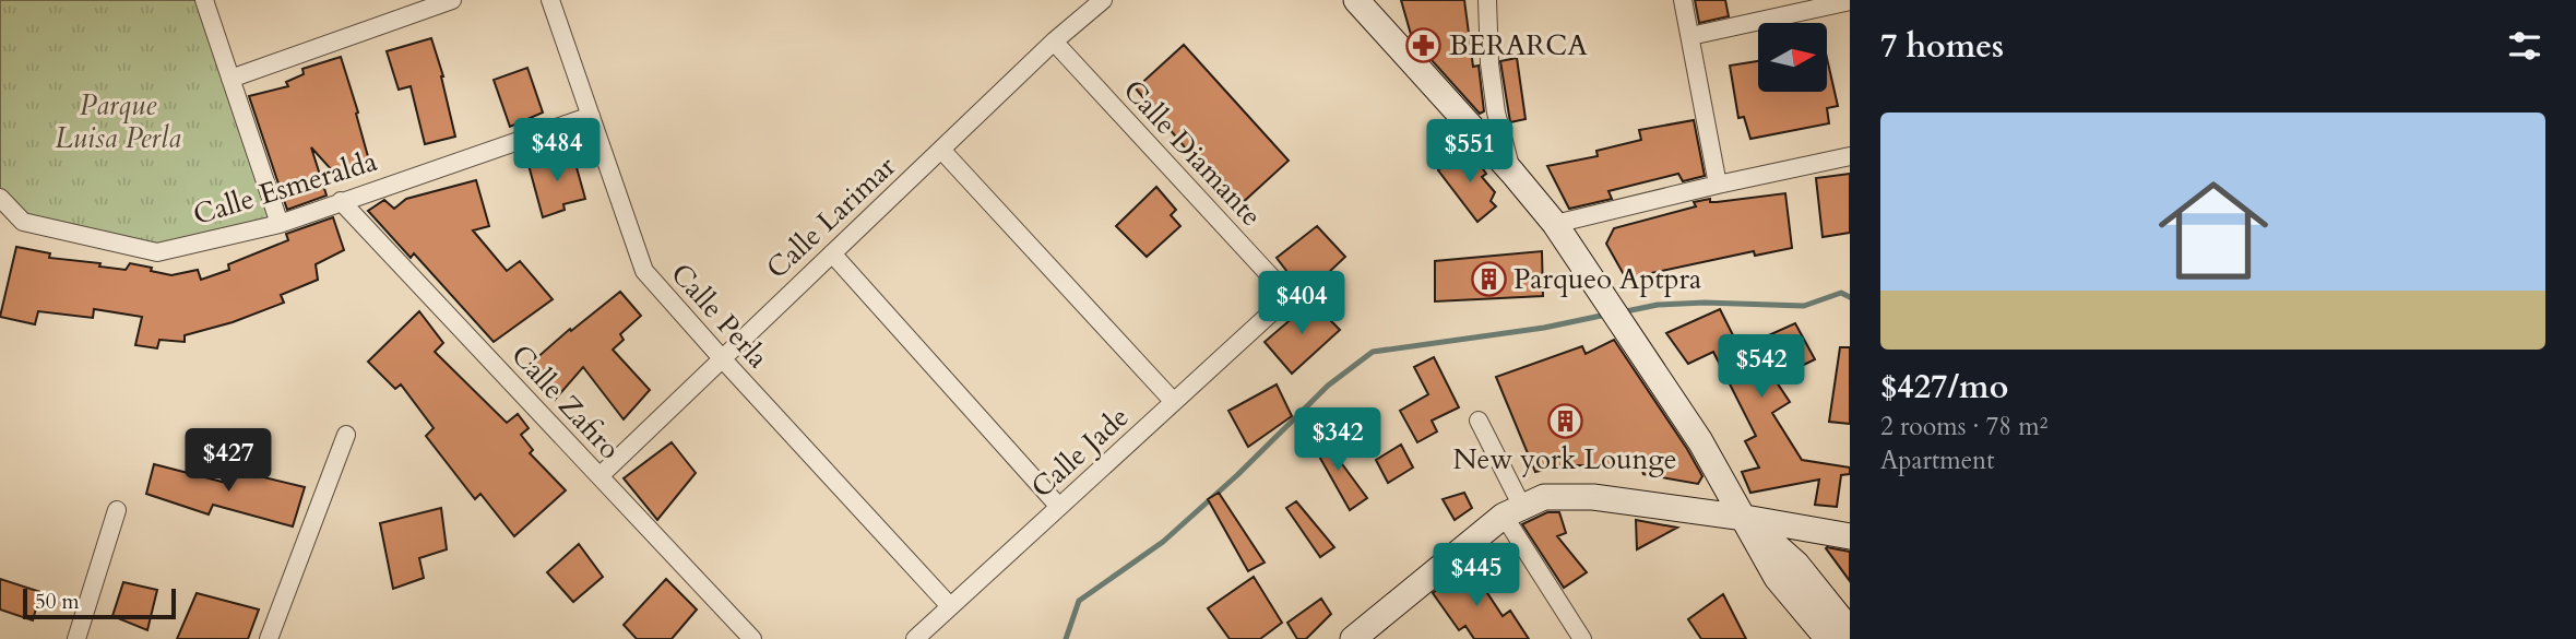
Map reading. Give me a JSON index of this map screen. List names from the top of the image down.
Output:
{
  "streets": {
    "street": [
      "Calle Diamante",
      "Calle Esmeralda",
      "Calle Larimar",
      "Calle Perla",
      "Calle Zafiro",
      "Calle Jade"
    ]
  },
  "crossings": [
    ["Calle Diamante", "Calle Larimar"],
    ["Calle Diamante", "Calle Jade"],
    ["Calle Esmeralda", "Calle Perla"],
    ["Calle Esmeralda", "Calle Zafiro"],
    ["Calle Larimar", "Calle Perla"],
    ["Calle Larimar", "Calle Zafiro"],
    ["Calle Perla", "Calle Jade"]
  ],
  "parks": ["Parque Luisa Perla"],
  "places": {
    "pharmacy": ["BERARCA"],
    "building": ["Parqueo Aptpra", "New york Lounge"]
  },
  "scale_bar": "50 m",
  "north": "right",
  "page": {
    "heading": "7 homes",
    "list": [
      {
        "name": "$427/mo",
        "note": "2 rooms · 78 m² · Apartment"
      }
    ],
    "price": [
      "$484",
      "$551",
      "$404",
      "$542",
      "$342",
      "$427",
      "$445"
    ],
    "scale": "50 m"
  }
}
